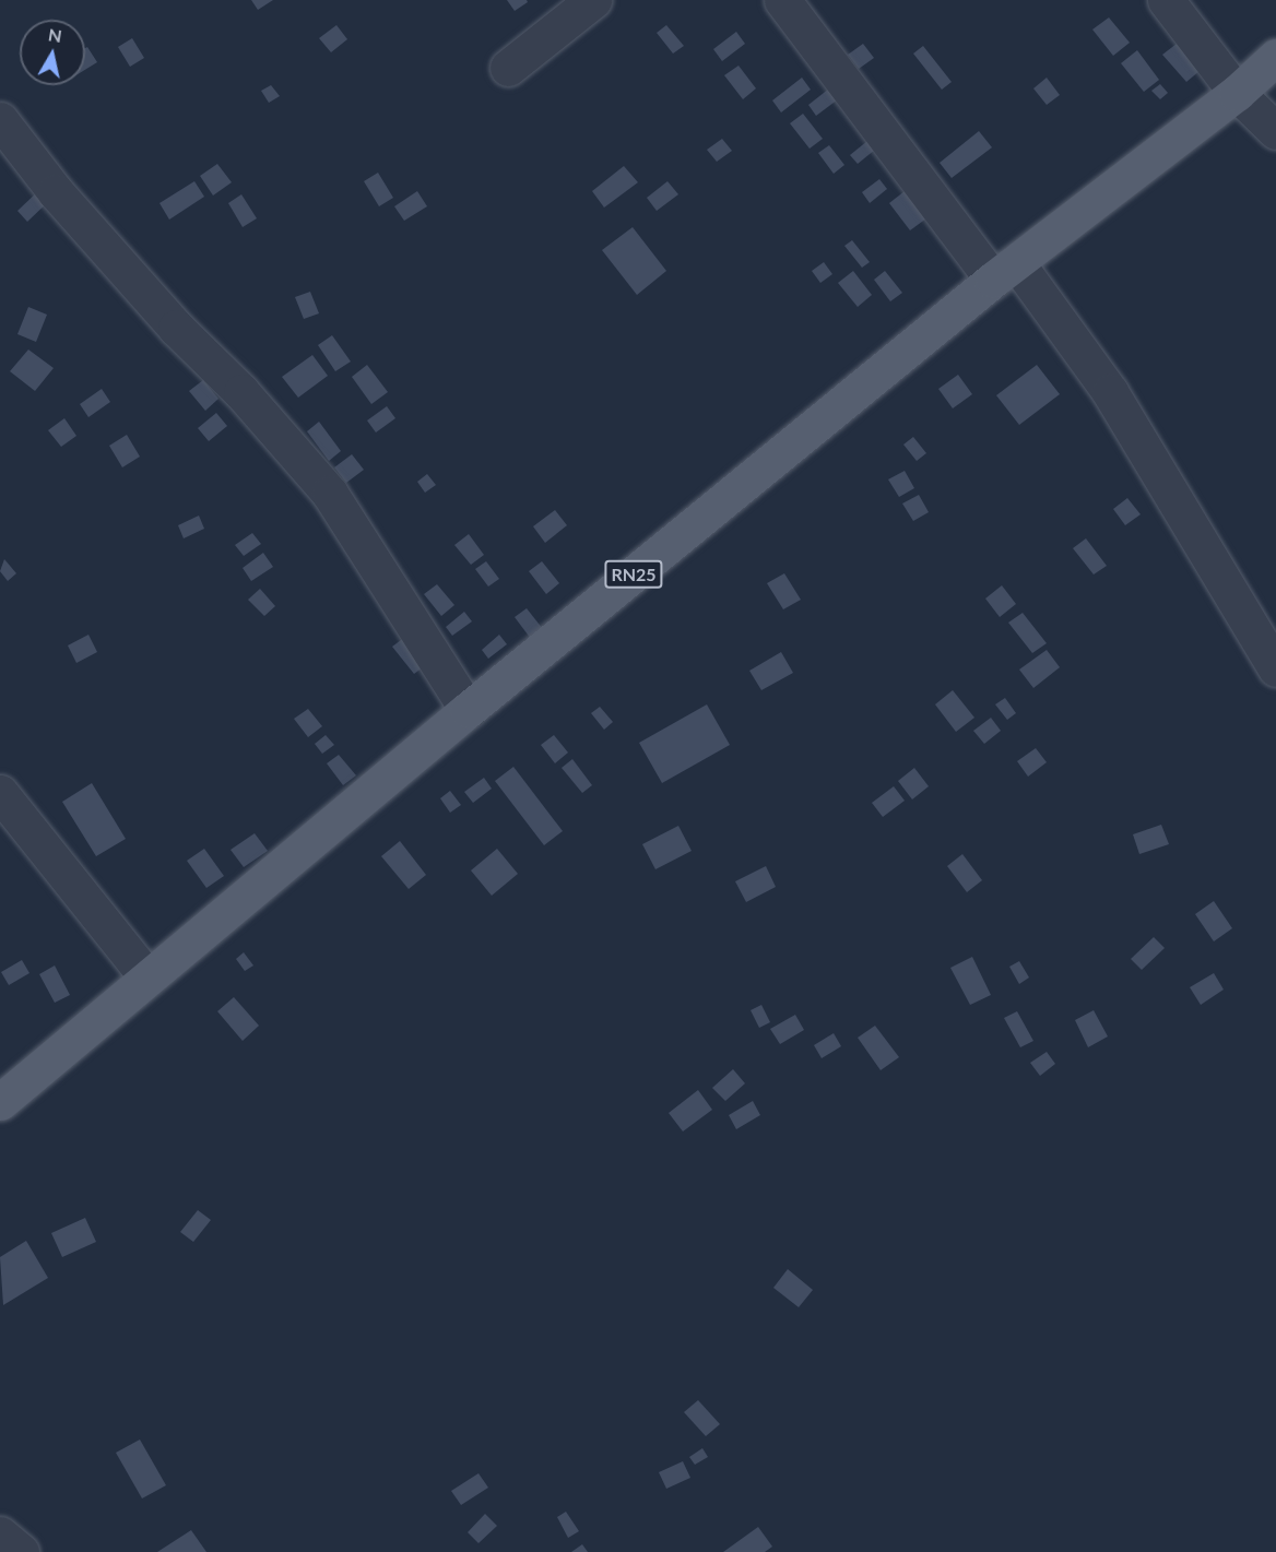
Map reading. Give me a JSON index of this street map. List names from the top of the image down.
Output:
{
  "streets": {
    "main road": ["RN25"]
  },
  "north": "top"
}
